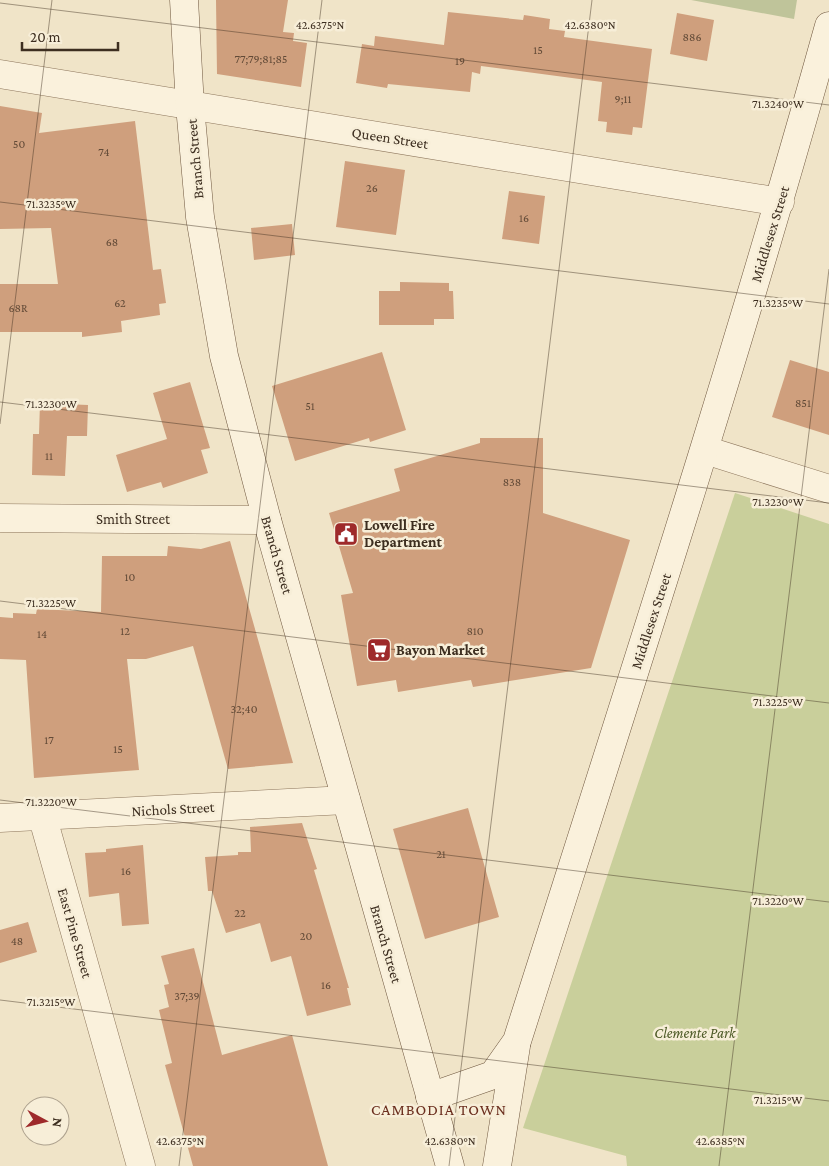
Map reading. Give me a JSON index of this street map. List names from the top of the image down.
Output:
{
  "streets": {
    "main road": [
      "Queen Street",
      "Branch Street",
      "Middlesex Street",
      "Smith Street",
      "Nichols Street",
      "East Pine Street"
    ]
  },
  "crossings": [
    ["Queen Street", "Branch Street"],
    ["Queen Street", "Middlesex Street"],
    ["Branch Street", "Middlesex Street"],
    ["Branch Street", "Smith Street"],
    ["Branch Street", "Nichols Street"],
    ["Nichols Street", "East Pine Street"]
  ],
  "districts": ["CAMBODIA TOWN"],
  "parks": ["Clemente Park"],
  "places": {
    "public building": ["Lowell Fire Department"],
    "supermarket": ["Bayon Market"]
  },
  "house_numbers": [
    "886",
    "15",
    "77;79;81;85",
    "19",
    "9;11",
    "50",
    "74",
    "26",
    "16",
    "68",
    "62",
    "68R",
    "851",
    "51",
    "11",
    "838",
    "10",
    "12",
    "810",
    "14",
    "32;40",
    "17",
    "15",
    "21",
    "16",
    "22",
    "20",
    "48",
    "16",
    "37;39"
  ],
  "scale_bar": "20 m",
  "north": "right",
  "coordinates": [
    "42.6375°N",
    "42.6380°N",
    "71.3240°W",
    "71.3235°W",
    "71.3230°W",
    "71.3225°W",
    "71.3220°W",
    "71.3215°W",
    "42.6385°N"
  ]
}
